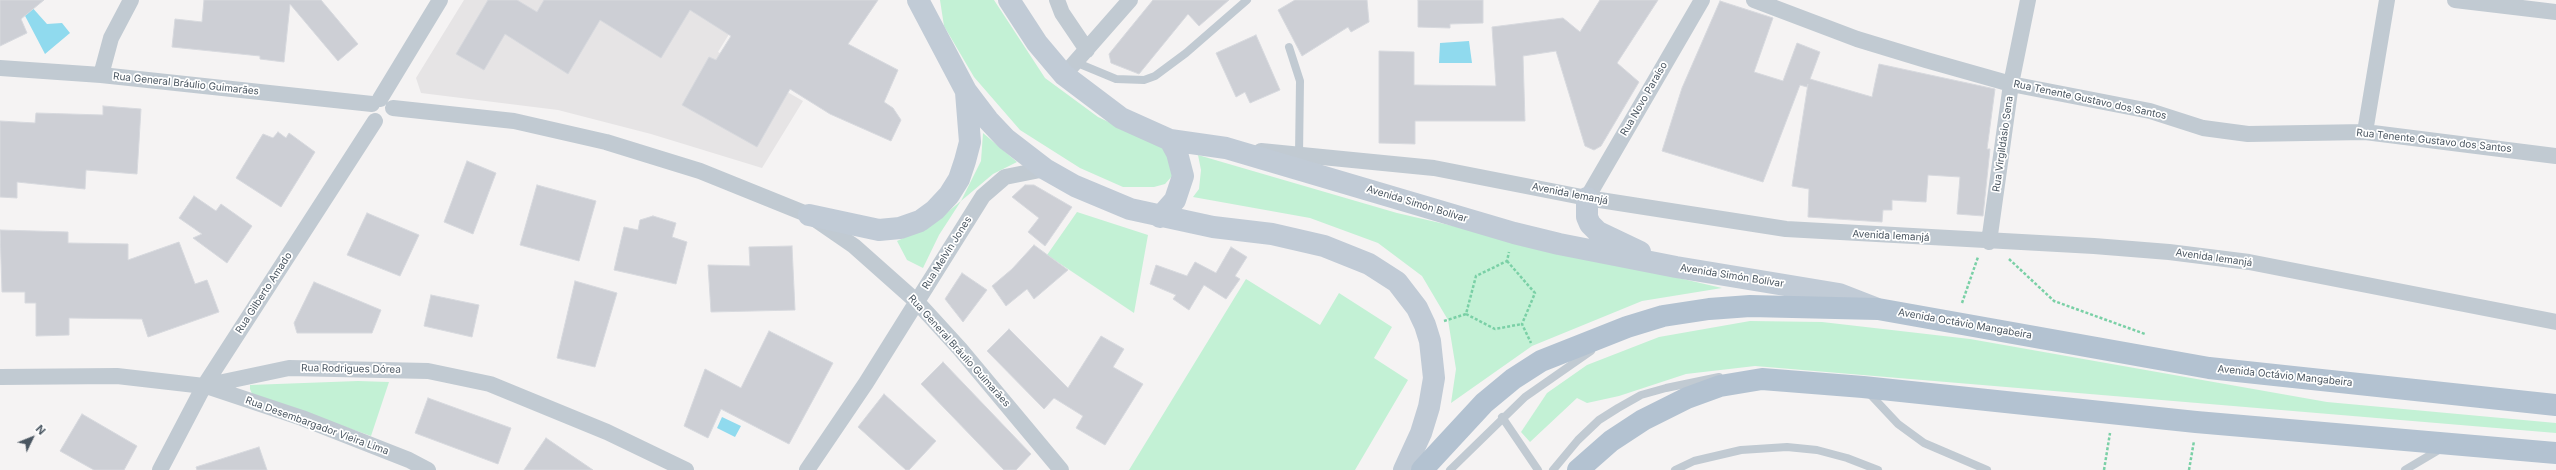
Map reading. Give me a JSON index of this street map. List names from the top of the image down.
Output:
{
  "streets": {
    "main road": ["Avenida Octávio Mangabeira"],
    "street": [
      "Rua General Bráulio Guimarães",
      "Rua Novo Paraíso",
      "Rua Tenente Gustavo dos Santos",
      "Rua Virgildásio Sena",
      "Avenida Iemanjá",
      "Avenida Simón Bolívar",
      "Rua Melvin Jones",
      "Rua Gilberto Amado",
      "Rua Rodrigues Dórea",
      "Rua Desembargador Vieira Lima"
    ]
  },
  "crossings": [
    ["Rua General Bráulio Guimarães", "Rua Melvin Jones"],
    ["Rua Novo Paraíso", "Avenida Iemanjá"],
    ["Rua Tenente Gustavo dos Santos", "Rua Virgildásio Sena"],
    ["Rua Virgildásio Sena", "Avenida Iemanjá"],
    ["Avenida Iemanjá", "Avenida Simón Bolívar"],
    ["Avenida Simón Bolívar", "Avenida Octávio Mangabeira"],
    ["Rua Gilberto Amado", "Rua Rodrigues Dórea"],
    ["Rua Gilberto Amado", "Rua Desembargador Vieira Lima"],
    ["Rua Rodrigues Dórea", "Rua Desembargador Vieira Lima"]
  ],
  "north": "top right"
}
